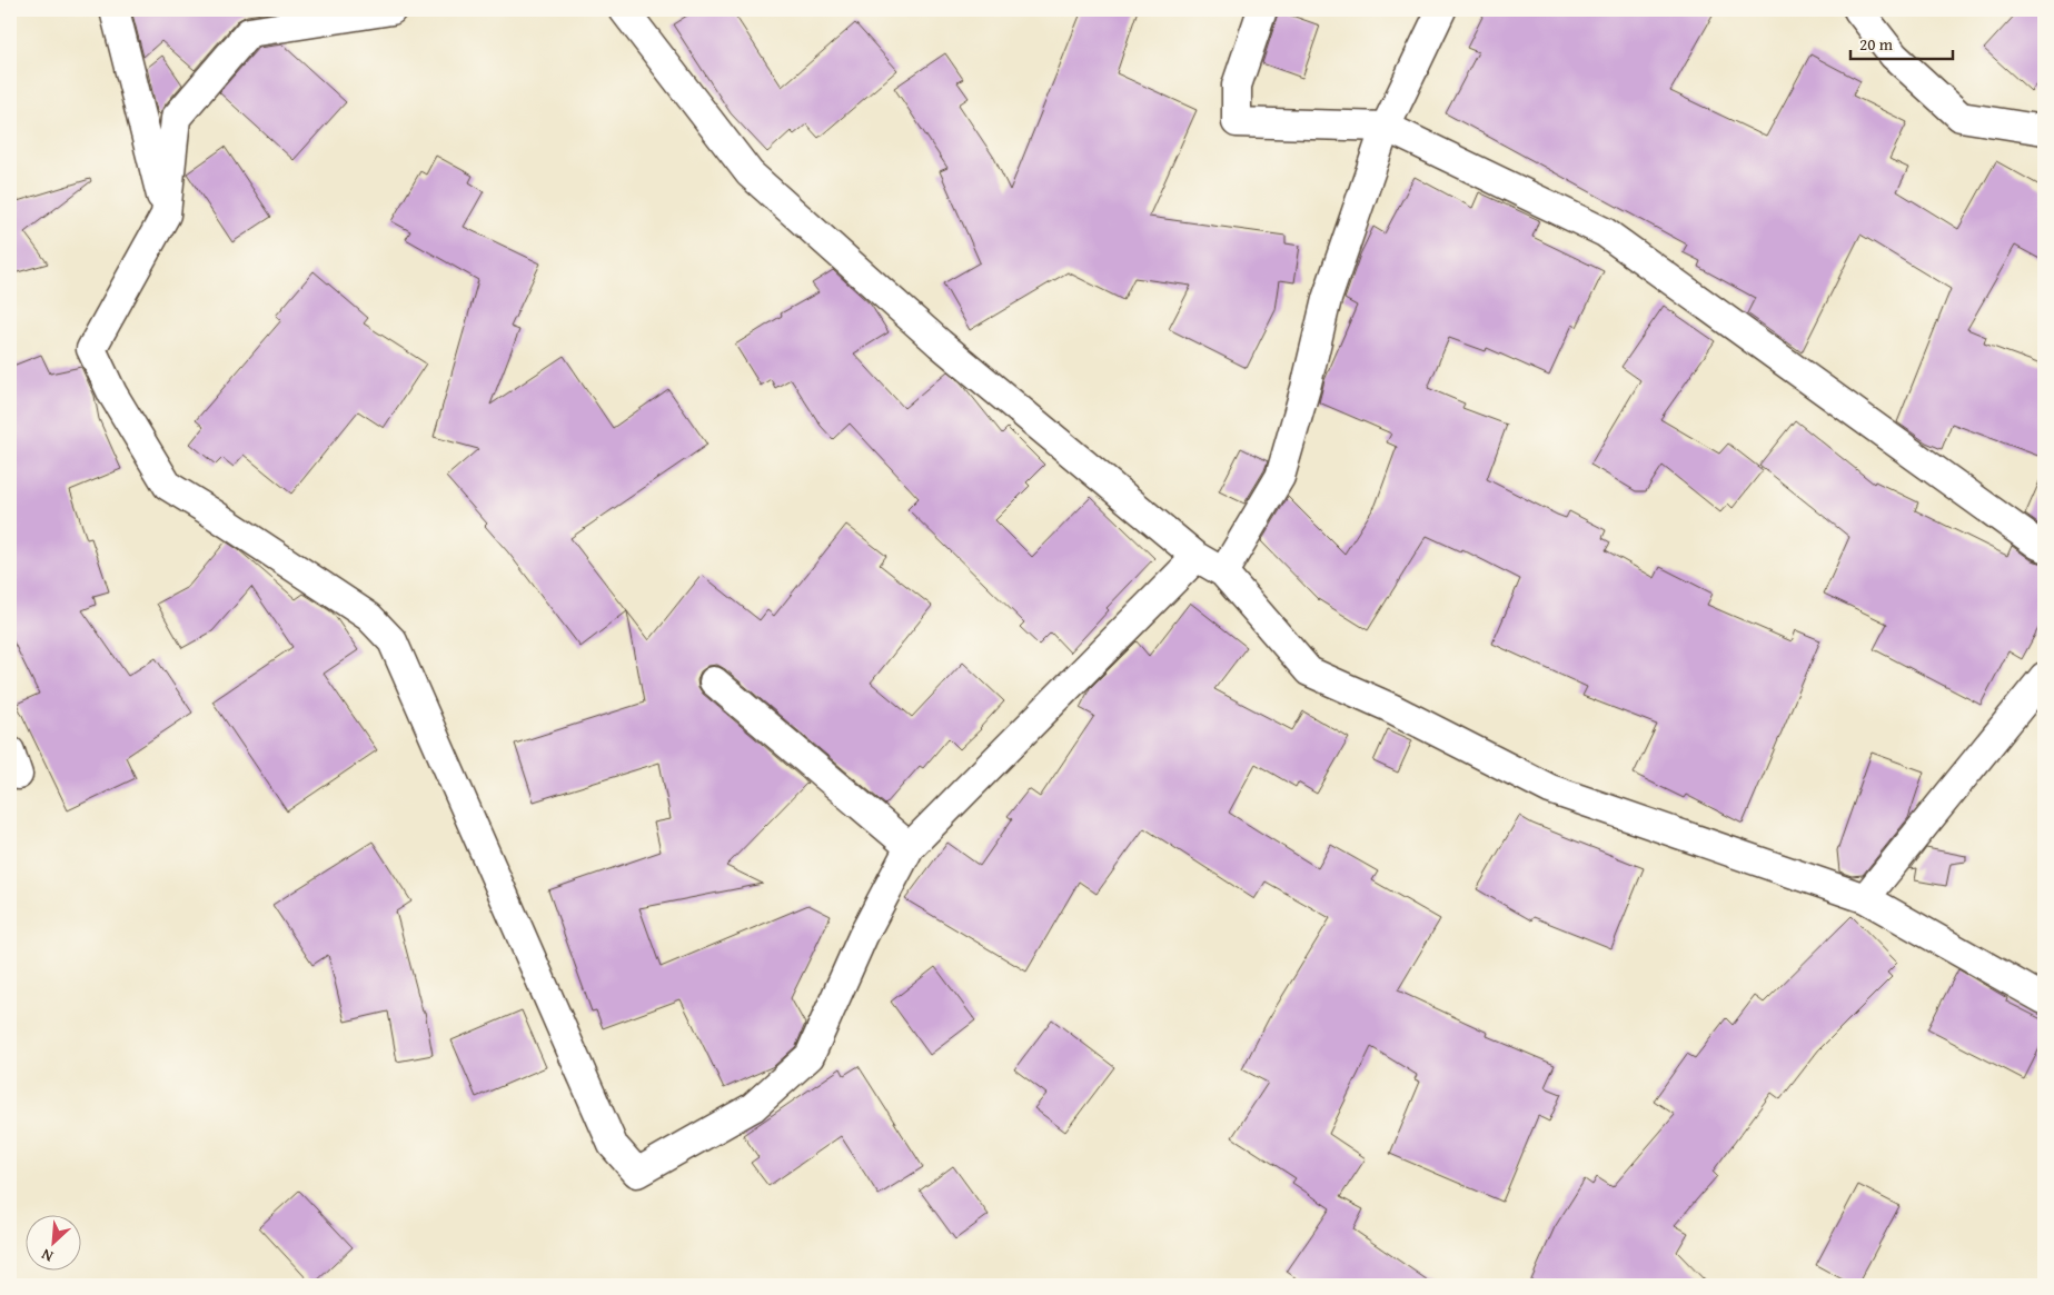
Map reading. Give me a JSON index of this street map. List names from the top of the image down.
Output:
{
  "scale_bar": "20 m",
  "north": "bottom left"
}
